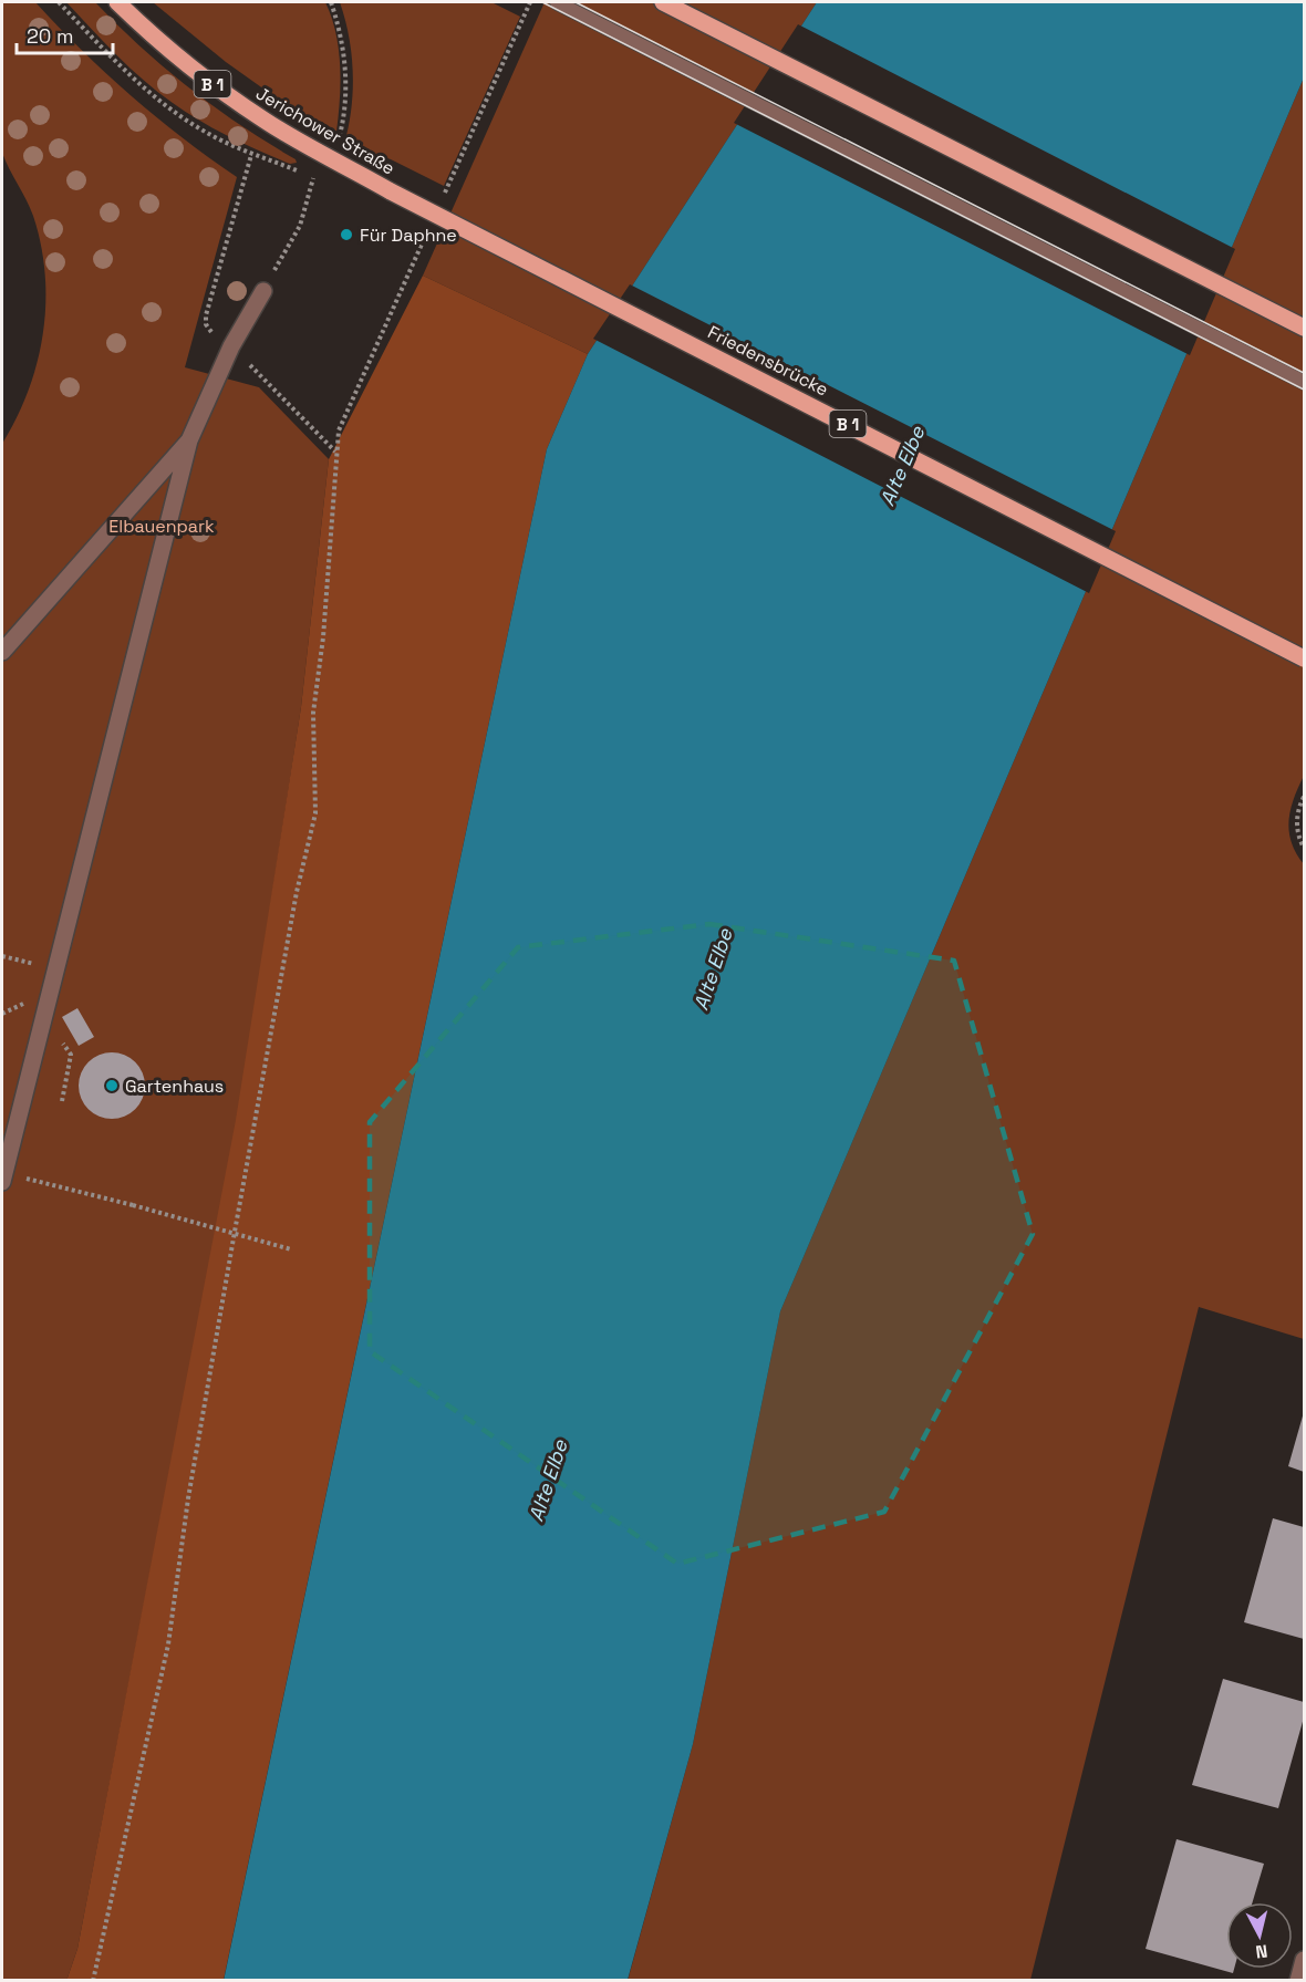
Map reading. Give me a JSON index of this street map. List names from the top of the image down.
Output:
{
  "streets": {
    "main road": ["B 1", "Jerichower Straße", "Friedensbrücke"]
  },
  "crossings": [
    ["Jerichower Straße", "Friedensbrücke"]
  ],
  "water": ["Alte Elbe"],
  "parks": ["Elbauenpark"],
  "places": ["Für Daphne", "Gartenhaus"],
  "scale_bar": "20 m",
  "north": "bottom"
}
